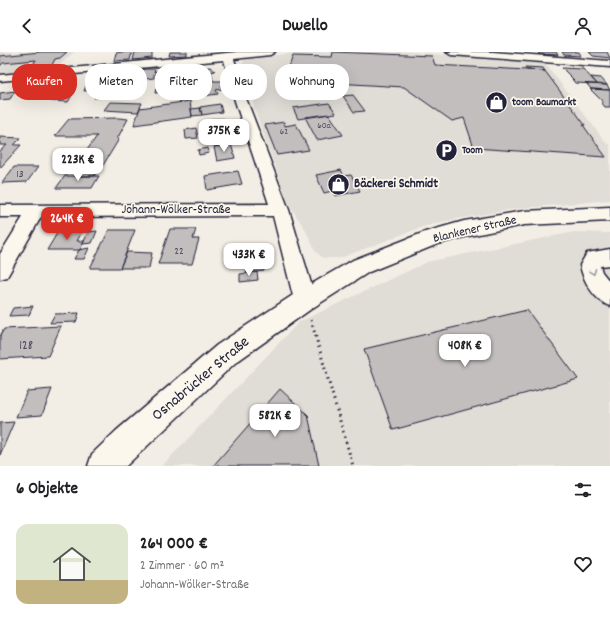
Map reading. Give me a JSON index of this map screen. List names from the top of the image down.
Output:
{
  "streets": {
    "main road": ["Blankener Straße", "Osnabrücker Straße"],
    "street": ["Johann-Wölker-Straße"]
  },
  "crossings": [
    ["Blankener Straße", "Osnabrücker Straße"]
  ],
  "places": {
    "shop": ["toom Baumarkt", "Bäckerei Schmidt"],
    "parking": ["Toom"]
  },
  "house_numbers": [
    "60a",
    "62",
    "13",
    "22",
    "128"
  ],
  "page": {
    "header": "Dwello",
    "chip": [
      "Kaufen",
      "Mieten",
      "Filter",
      "Neu",
      "Wohnung"
    ],
    "price": [
      "375K €",
      "223K €",
      "264K €",
      "433K €",
      "408K €",
      "582K €"
    ],
    "heading": "6 Objekte",
    "list": [
      {
        "name": "264 000 €",
        "note": "2 Zimmer · 60 m² · Johann-Wölker-Straße"
      }
    ]
  }
}
